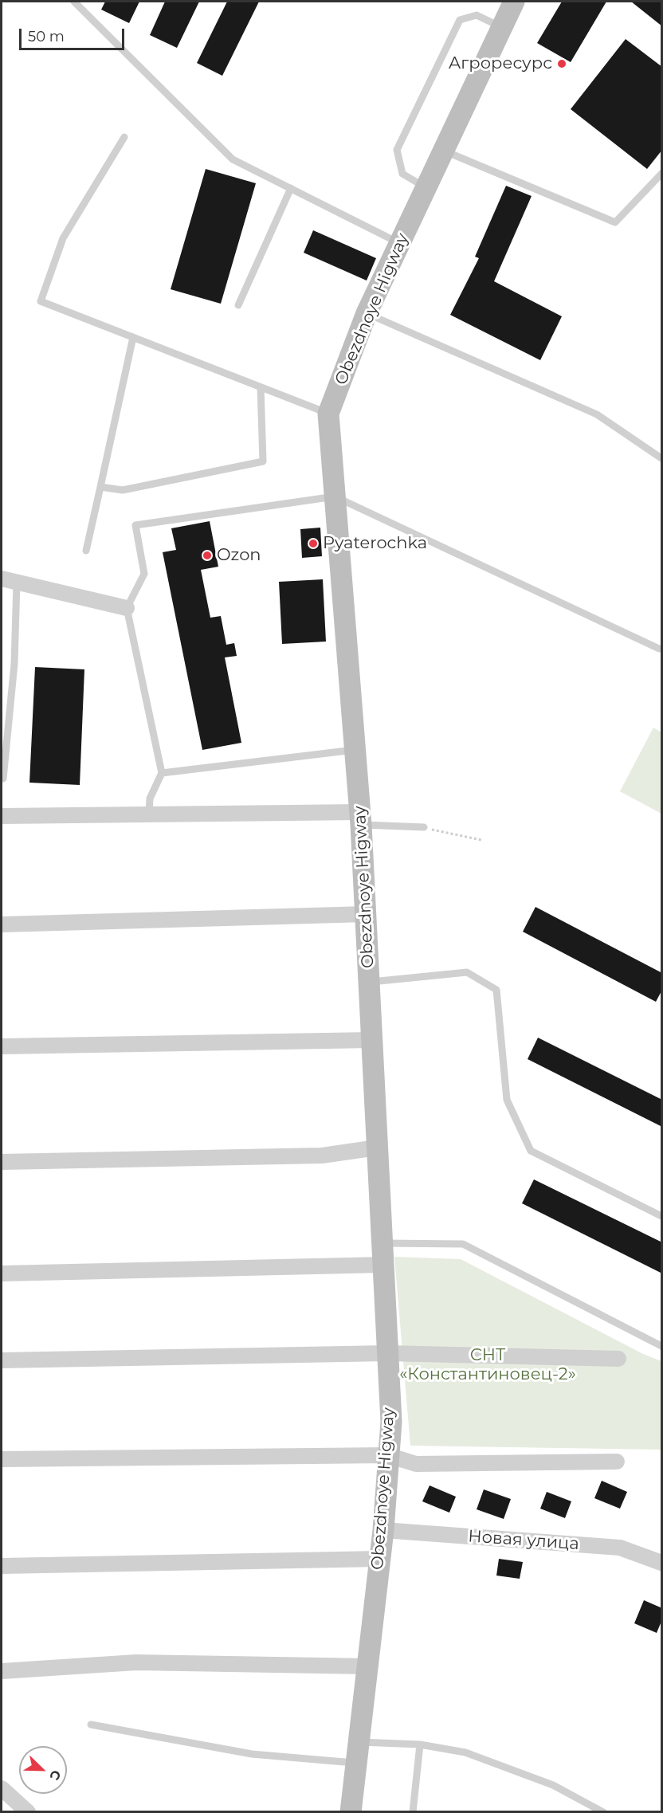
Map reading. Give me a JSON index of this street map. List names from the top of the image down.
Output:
{
  "streets": {
    "main road": ["Obezdnoye Higway"],
    "street": ["Новая улица"]
  },
  "crossings": [
    ["Obezdnoye Higway", "Новая улица"]
  ],
  "parks": ["СНТ «Константиновец-2»"],
  "places": ["Агроресурс", "Pyaterochka", "Ozon"],
  "scale_bar": "50 m",
  "north": "bottom right"
}
